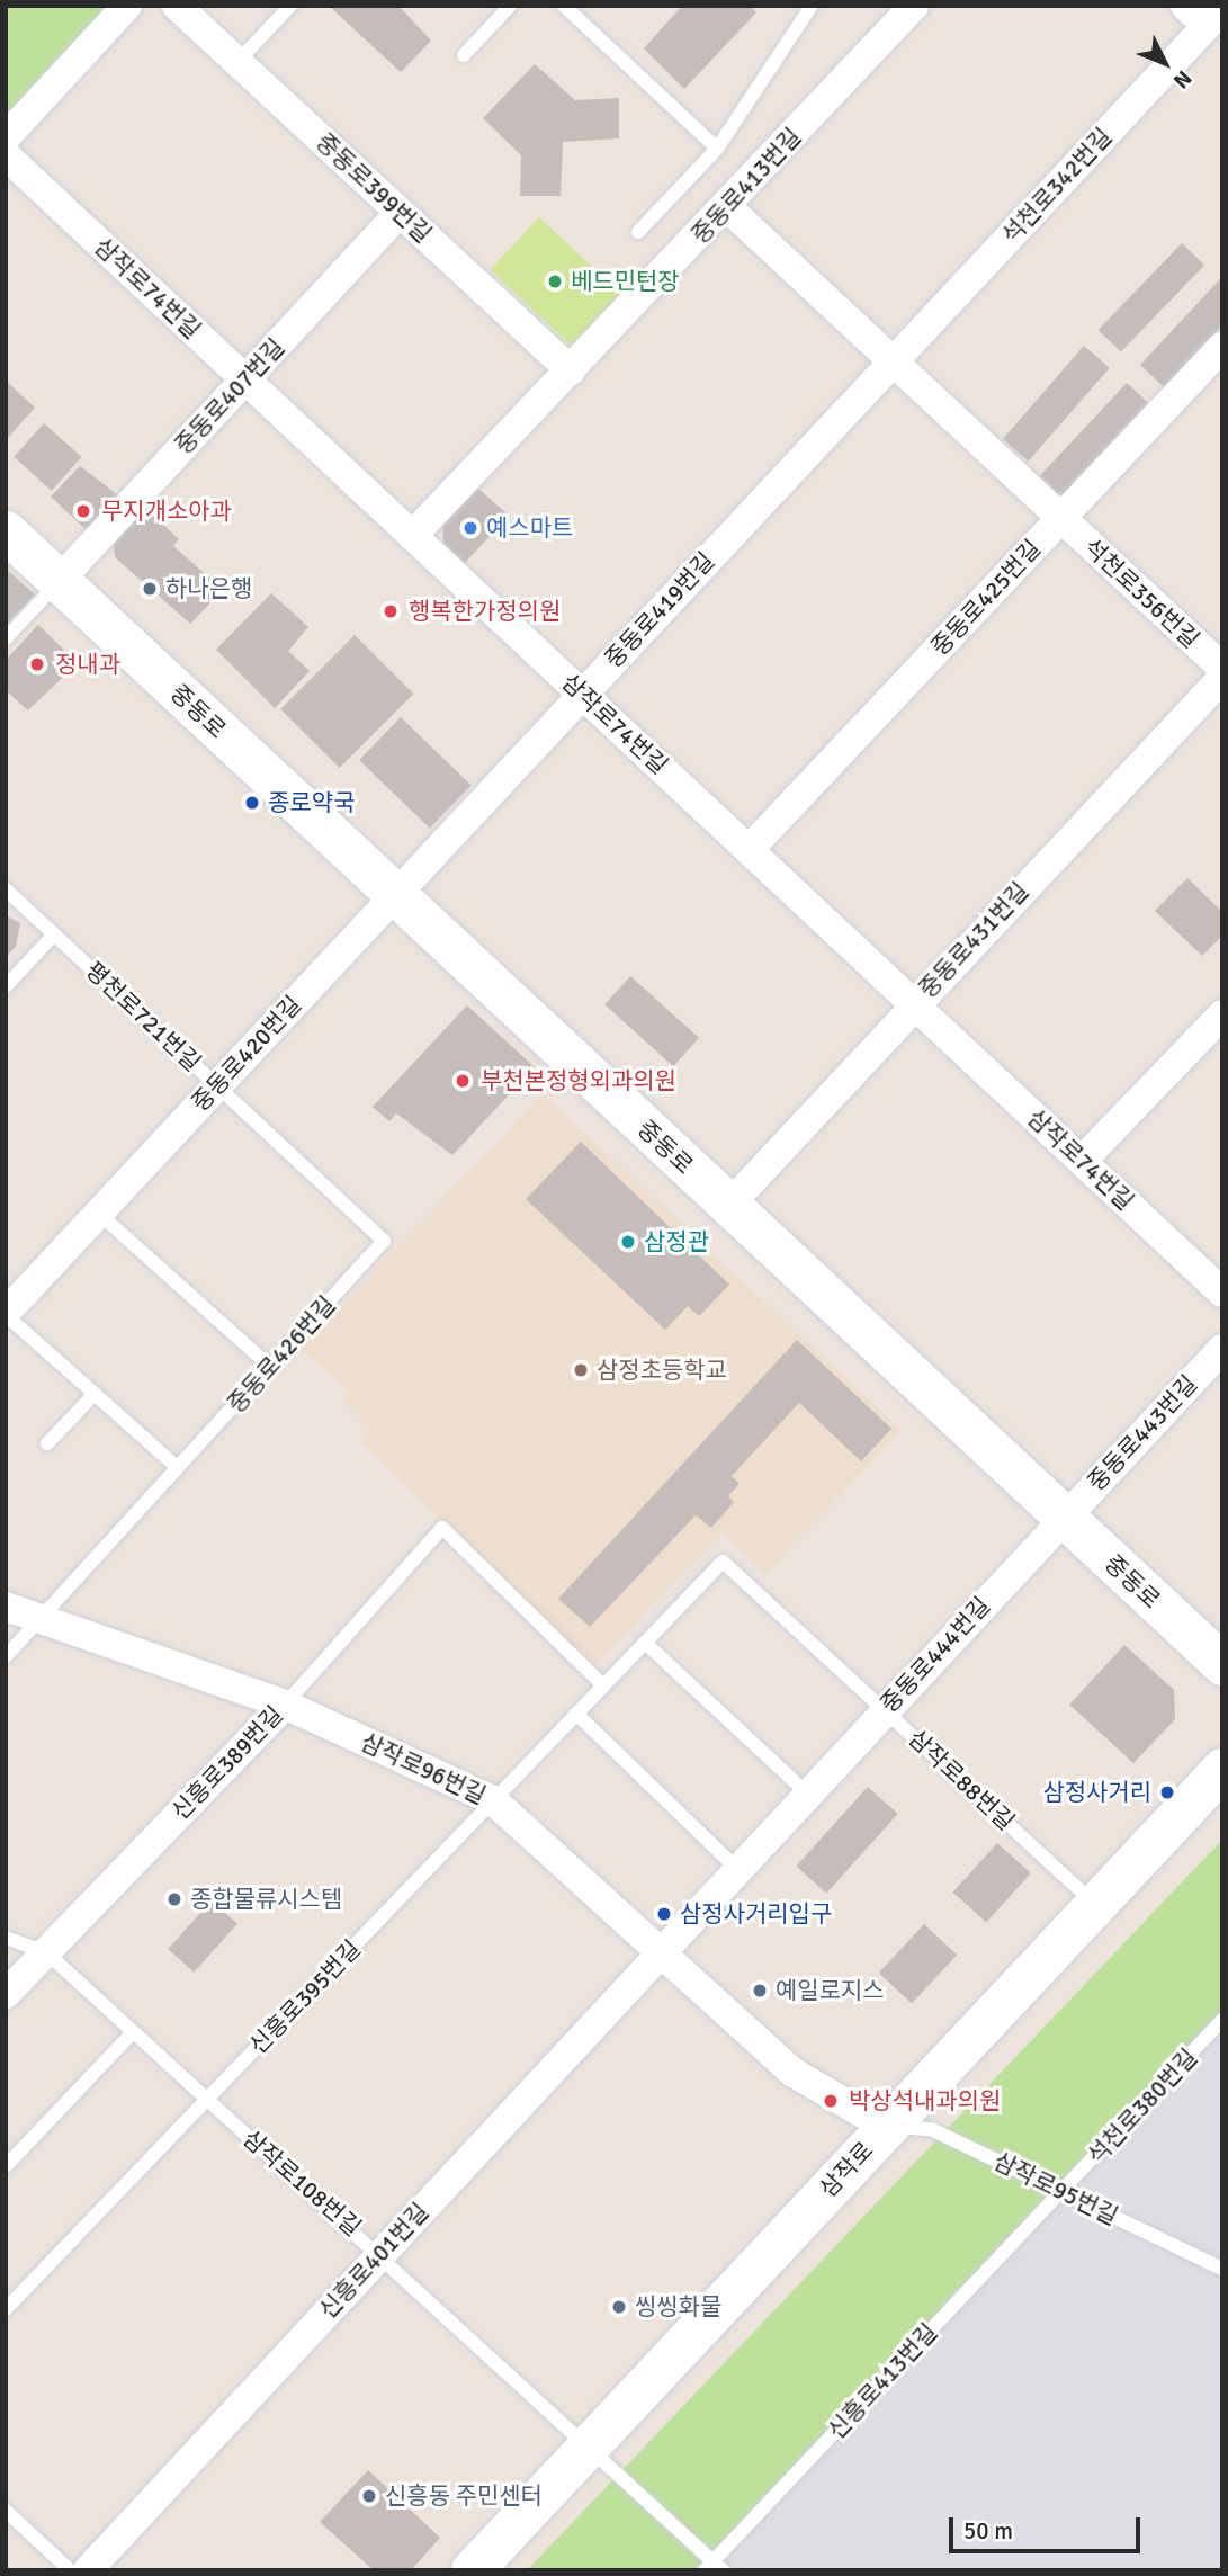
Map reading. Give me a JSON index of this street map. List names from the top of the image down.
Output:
{
  "streets": {
    "street": [
      "중동로413번길",
      "석천로342번길",
      "중동로399번길",
      "삼작로74번길",
      "중동로407번길",
      "석천로356번길",
      "중동로425번길",
      "중동로419번길",
      "중동로",
      "중동로431번길",
      "중동로420번길",
      "중동로443번길",
      "중동로444번길",
      "신흥로389번길",
      "삼작로96번길",
      "삼작로",
      "신흥로401번길"
    ],
    "lane": [
      "평천로721번길",
      "중동로426번길",
      "삼작로88번길",
      "신흥로395번길",
      "석천로380번길",
      "삼작로108번길",
      "삼작로95번길",
      "신흥로413번길"
    ]
  },
  "crossings": [
    ["중동로413번길", "중동로399번길"],
    ["중동로413번길", "삼작로74번길"],
    ["석천로342번길", "중동로419번길"],
    ["중동로399번길", "중동로407번길"],
    ["삼작로74번길", "중동로407번길"],
    ["삼작로74번길", "중동로425번길"],
    ["삼작로74번길", "중동로419번길"],
    ["삼작로74번길", "중동로431번길"],
    ["중동로407번길", "중동로"],
    ["석천로356번길", "중동로425번길"],
    ["중동로419번길", "중동로"],
    ["중동로419번길", "중동로420번길"],
    ["중동로", "중동로431번길"],
    ["중동로", "중동로420번길"],
    ["중동로", "중동로443번길"],
    ["중동로", "중동로444번길"],
    ["평천로721번길", "중동로420번길"],
    ["평천로721번길", "중동로426번길"],
    ["중동로426번길", "삼작로96번길"],
    ["중동로443번길", "중동로444번길"],
    ["중동로444번길", "삼작로96번길"],
    ["중동로444번길", "삼작로88번길"],
    ["중동로444번길", "신흥로401번길"],
    ["신흥로389번길", "삼작로96번길"],
    ["신흥로389번길", "신흥로395번길"],
    ["신흥로389번길", "삼작로108번길"],
    ["삼작로96번길", "신흥로395번길"],
    ["삼작로96번길", "삼작로"],
    ["삼작로96번길", "삼작로95번길"],
    ["삼작로96번길", "신흥로401번길"],
    ["삼작로88번길", "신흥로395번길"],
    ["삼작로88번길", "삼작로"],
    ["신흥로395번길", "삼작로108번길"],
    ["석천로380번길", "삼작로95번길"],
    ["석천로380번길", "신흥로413번길"],
    ["삼작로", "삼작로108번길"],
    ["삼작로", "삼작로95번길"],
    ["삼작로108번길", "신흥로401번길"],
    ["삼작로108번길", "신흥로413번길"],
    ["삼작로95번길", "신흥로413번길"]
  ],
  "places": [
    "베드민턴장",
    "무지개소아과",
    "예스마트",
    "하나은행",
    "행복한가정의원",
    "정내과",
    "종로약국",
    "부천본정형외과의원",
    "삼정관",
    "삼정초등학교",
    "삼정사거리",
    "종합물류시스템",
    "삼정사거리입구",
    "예일로지스",
    "박상석내과의원",
    "씽씽화물",
    "신흥동 주민센터"
  ],
  "scale_bar": "50 m",
  "north": "bottom right"
}
